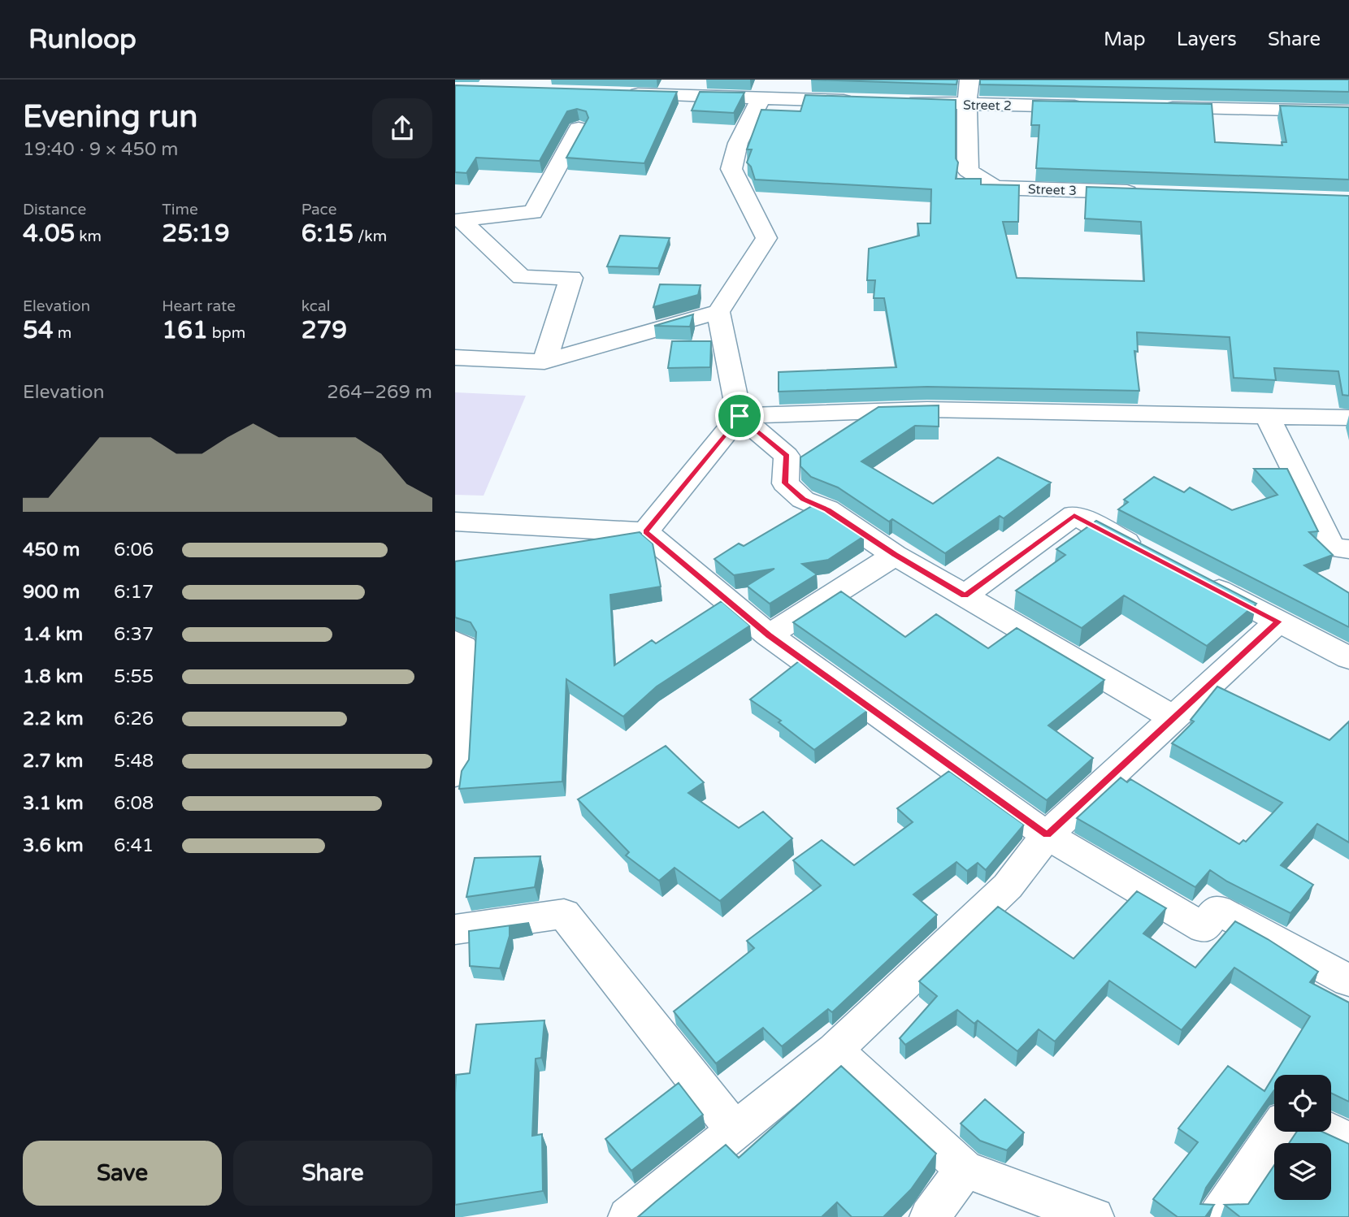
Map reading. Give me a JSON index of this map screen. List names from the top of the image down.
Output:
{
  "streets": {
    "street": ["Street 2", "Street 3"]
  },
  "crossings": [
    ["Street 2", "Street 3"]
  ],
  "page": {
    "header": "Runloop",
    "nav": ["Map", "Layers", "Share"],
    "heading": ["Evening run", "19:40 · 9 × 450 m"],
    "stats": [
      ["Distance", "4.05 km"],
      ["Time", "25:19"],
      ["Pace", "6:15 /km"],
      ["Elevation", "54 m"],
      ["Heart rate", "161 bpm"],
      ["kcal", "279"]
    ],
    "chart": ["Elevation", "264–269 m"],
    "list": [
      {
        "name": "450 m",
        "note": "6:06"
      },
      {
        "name": "900 m",
        "note": "6:17"
      },
      {
        "name": "1.4 km",
        "note": "6:37"
      },
      {
        "name": "1.8 km",
        "note": "5:55"
      },
      {
        "name": "2.2 km",
        "note": "6:26"
      },
      {
        "name": "2.7 km",
        "note": "5:48"
      },
      {
        "name": "3.1 km",
        "note": "6:08"
      },
      {
        "name": "3.6 km",
        "note": "6:41"
      }
    ],
    "buttons": ["Save", "Share"]
  }
}
